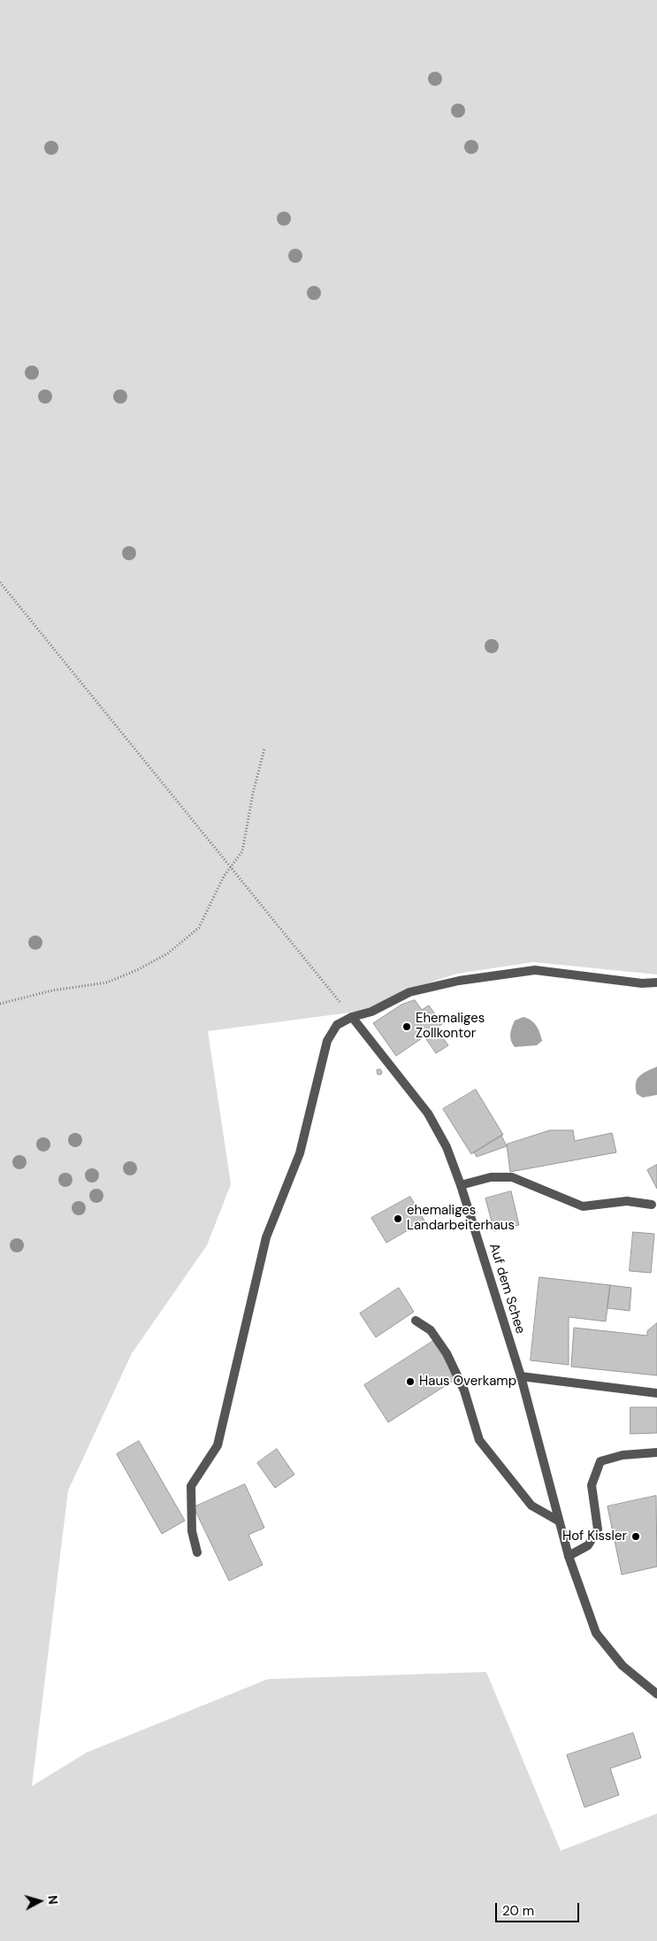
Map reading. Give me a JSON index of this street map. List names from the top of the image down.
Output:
{
  "streets": {
    "street": ["Auf dem Schee"]
  },
  "places": [
    "Ehemaliges Zollkontor",
    "ehemaliges Landarbeiterhaus",
    "Haus Overkamp",
    "Hof Kissler"
  ],
  "scale_bar": "20 m",
  "north": "right"
}
